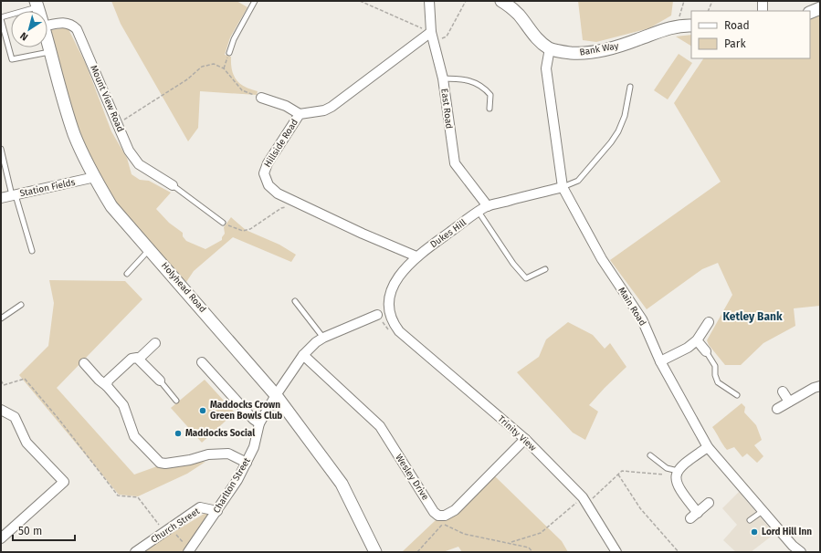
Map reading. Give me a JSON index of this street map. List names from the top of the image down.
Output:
{
  "streets": {
    "street": [
      "Bank Way",
      "Mount View Road",
      "East Road",
      "Hillside Road",
      "Station Fields",
      "Dukes Hill",
      "Holyhead Road",
      "Main Road",
      "Trinity View",
      "Wesley Drive",
      "Charlton Street",
      "Church Street"
    ]
  },
  "crossings": [
    ["Bank Way", "Main Road"],
    ["East Road", "Hillside Road"],
    ["East Road", "Dukes Hill"],
    ["Hillside Road", "Dukes Hill"],
    ["Station Fields", "Holyhead Road"],
    ["Dukes Hill", "Main Road"],
    ["Dukes Hill", "Trinity View"],
    ["Holyhead Road", "Charlton Street"],
    ["Charlton Street", "Church Street"]
  ],
  "districts": ["Ketley Bank"],
  "places": ["Maddocks Crown Green Bowls Club", "Maddocks Social", "Lord Hill Inn"],
  "legend": ["Road", "Park"],
  "scale_bar": "50 m",
  "north": "bottom left"
}
